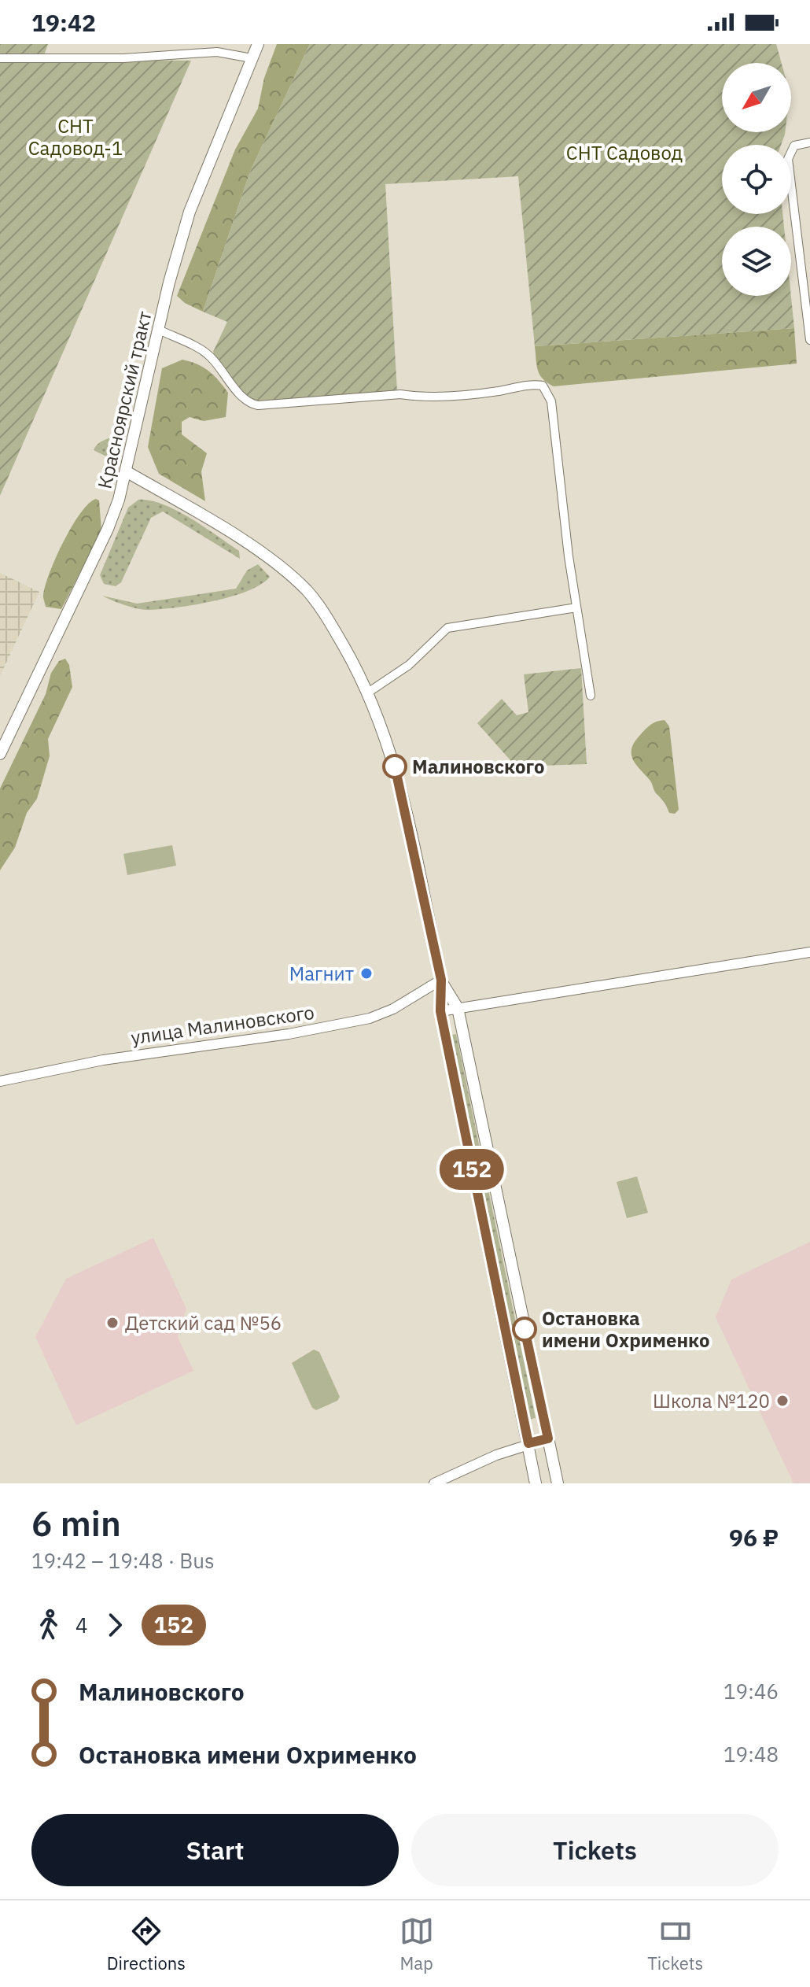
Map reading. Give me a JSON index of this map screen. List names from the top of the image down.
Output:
{
  "streets": {
    "main road": ["Красноярский тракт"],
    "street": ["улица Малиновского"]
  },
  "parks": ["СНТ Садовод-1", "СНТ Садовод"],
  "places": [
    "Малиновского",
    "Магнит",
    "Детский сад №56",
    "Остановка имени Охрименко",
    "Школа №120"
  ],
  "lines": ["bus line 152"],
  "north": "bottom left",
  "page": {
    "status": "19:42",
    "on_map": "152",
    "heading": ["6 min", "19:42 – 19:48 · Bus", "96 ₽"],
    "legs": ["4", "152"],
    "list": [
      {
        "name": "Малиновского",
        "value": "19:46"
      },
      {
        "name": "Остановка имени Охрименко",
        "value": "19:48"
      }
    ],
    "buttons": ["Start", "Tickets"],
    "tabs": ["Directions", "Map", "Tickets"]
  }
}
